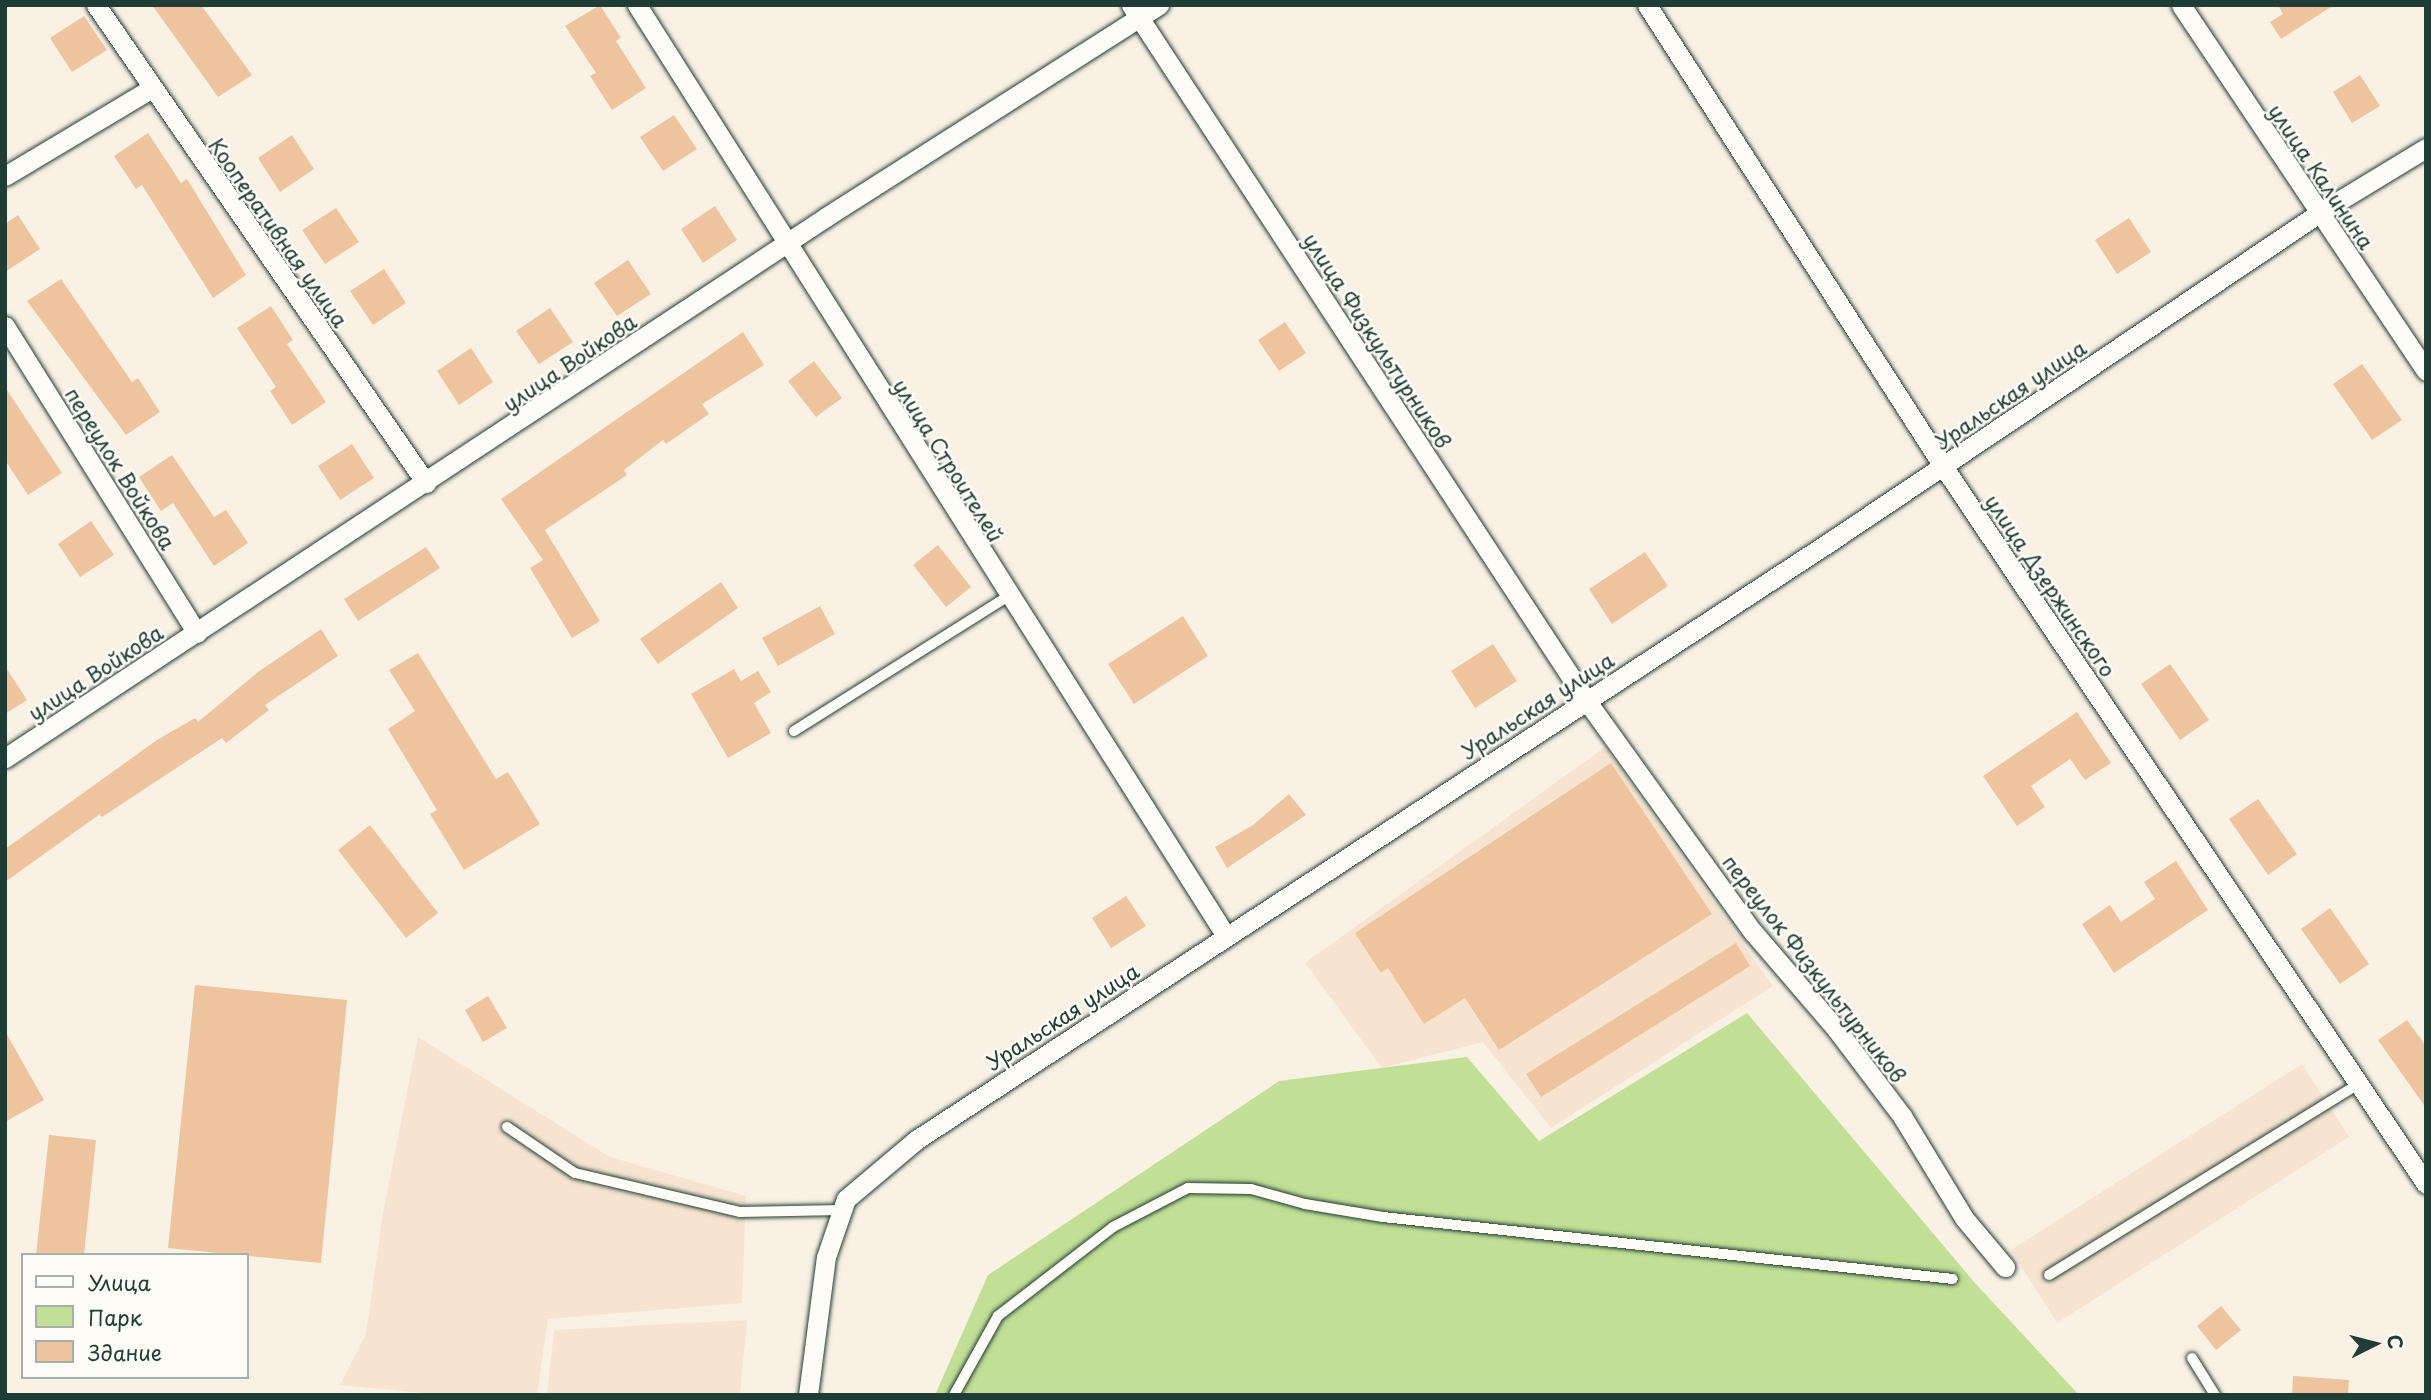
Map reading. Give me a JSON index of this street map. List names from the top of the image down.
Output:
{
  "streets": {
    "street": [
      "улица Калинина",
      "Кооперативная улица",
      "улица Физкультурников",
      "улица Войкова",
      "Уральская улица",
      "улица Строителей",
      "переулок Войкова",
      "улица Дзержинского",
      "переулок Физкультурников"
    ]
  },
  "crossings": [
    ["улица Калинина", "Уральская улица"],
    ["Кооперативная улица", "улица Войкова"],
    ["улица Физкультурников", "улица Войкова"],
    ["улица Физкультурников", "Уральская улица"],
    ["улица Физкультурников", "переулок Физкультурников"],
    ["улица Войкова", "улица Строителей"],
    ["улица Войкова", "переулок Войкова"],
    ["Уральская улица", "улица Строителей"],
    ["Уральская улица", "улица Дзержинского"],
    ["Уральская улица", "переулок Физкультурников"]
  ],
  "legend": ["Улица", "Парк", "Здание"],
  "north": "right"
}
